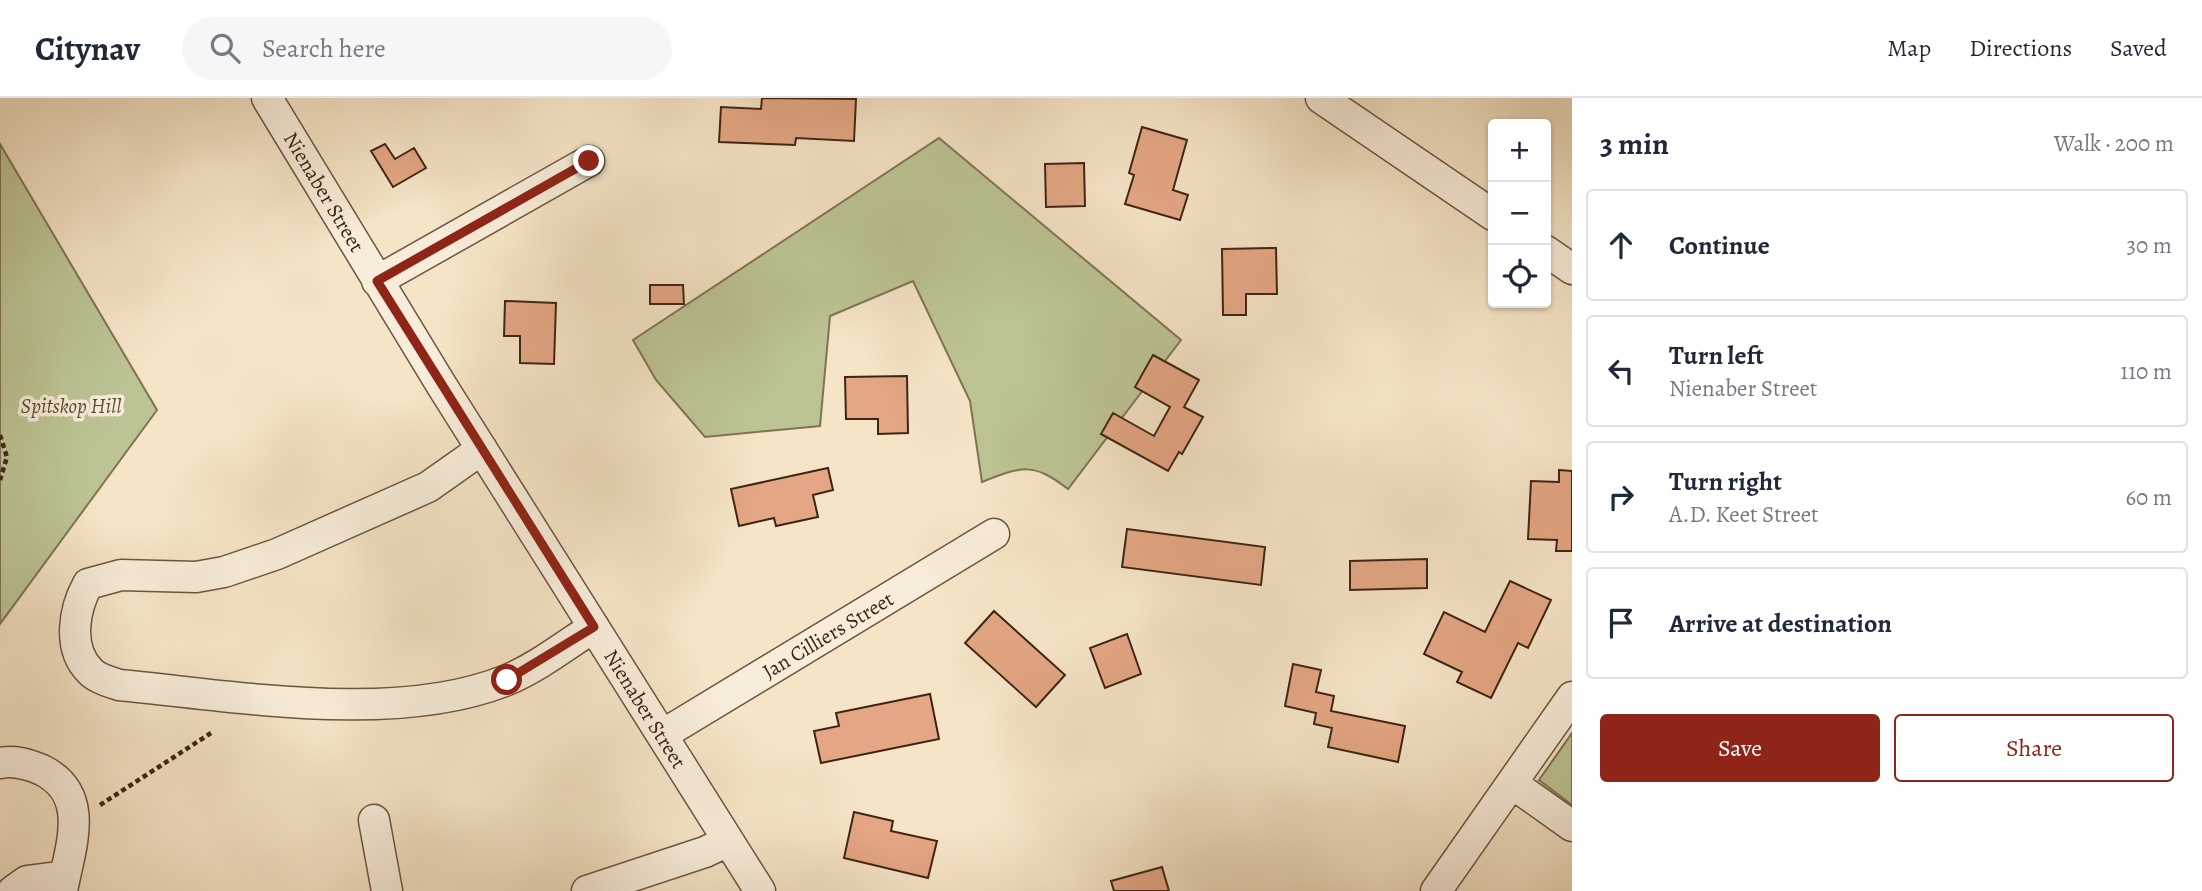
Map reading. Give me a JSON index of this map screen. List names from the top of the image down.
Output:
{
  "streets": {
    "street": ["Nienaber Street", "Jan Cilliers Street"]
  },
  "crossings": [
    ["Nienaber Street", "Jan Cilliers Street"]
  ],
  "parks": ["Spitskop Hill"],
  "page": {
    "header": "Citynav",
    "search": "Search here",
    "nav": ["Map", "Directions", "Saved"],
    "heading": ["3 min", "Walk · 200 m"],
    "map_buttons": ["+", "−"],
    "list": [
      ["Continue", "30 m"],
      ["Turn left", "Nienaber Street", "110 m"],
      ["Turn right", "A.D. Keet Street", "60 m"],
      "Arrive at destination"
    ],
    "buttons": ["Save", "Share"]
  }
}
